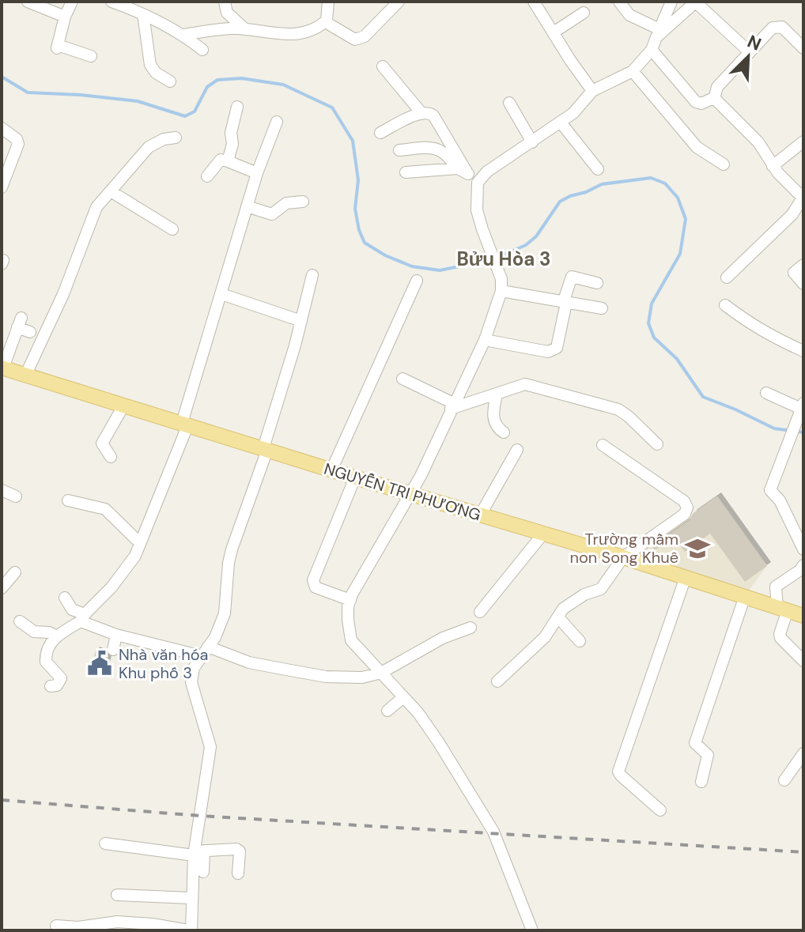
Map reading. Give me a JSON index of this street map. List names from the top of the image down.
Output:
{
  "streets": {
    "main road": ["NGUYỄN TRI PHƯƠNG"]
  },
  "districts": ["Bửu Hòa 3"],
  "places": {
    "school or university": ["Trường mầm non Song Khuê"],
    "public building": ["Nhà văn hóa Khu phố 3"]
  },
  "north": "top right"
}
